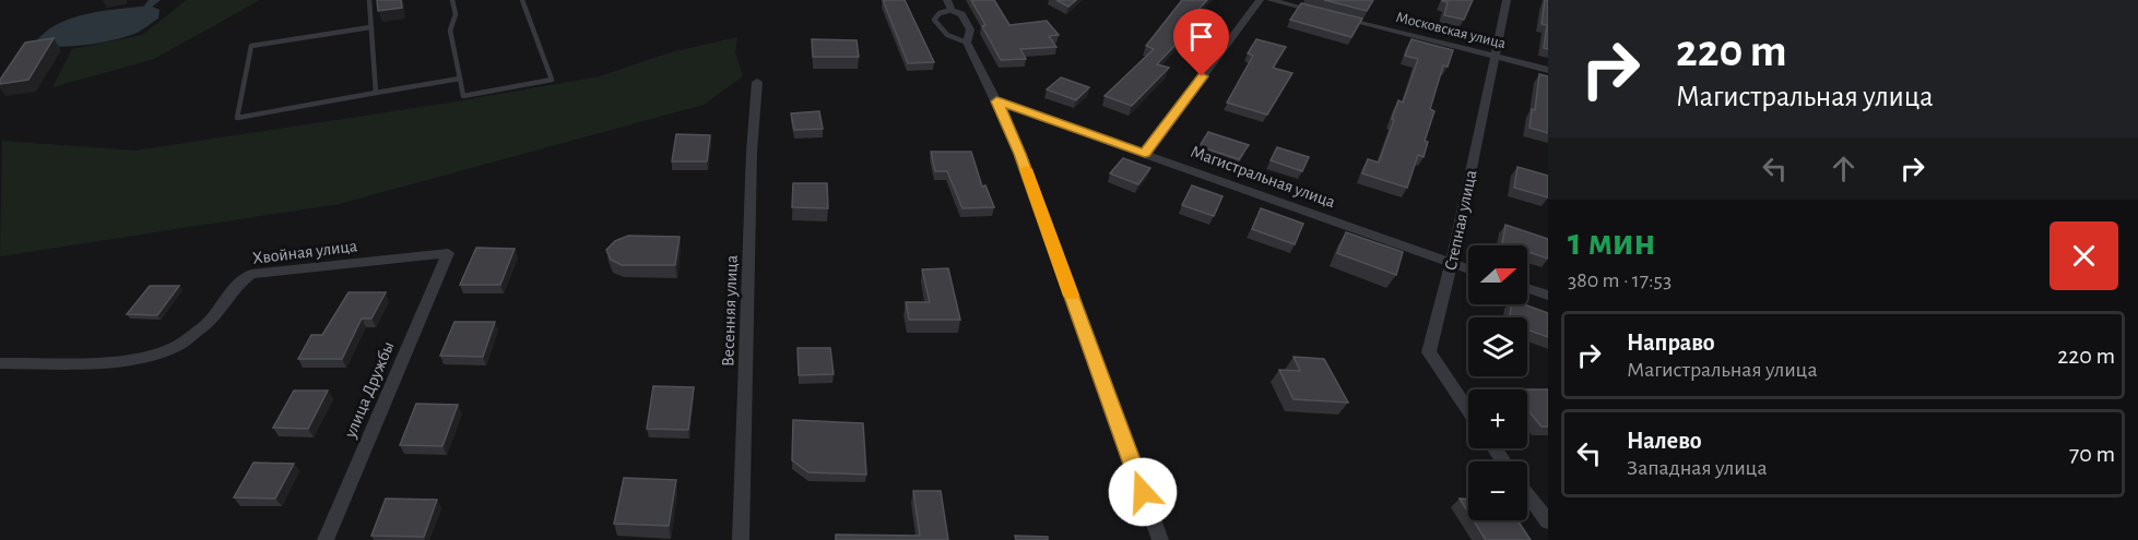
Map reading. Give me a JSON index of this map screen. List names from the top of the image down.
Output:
{
  "streets": {
    "street": [
      "Московская улица",
      "Магистральная улица",
      "Степная улица",
      "Хвойная улица",
      "Весенняя улица",
      "улица Дружбы"
    ]
  },
  "crossings": [
    ["Московская улица", "Степная улица"],
    ["Магистральная улица", "Степная улица"],
    ["Хвойная улица", "улица Дружбы"]
  ],
  "north": "right",
  "page": {
    "turn": ["220 m", "Магистральная улица"],
    "heading": ["1 мин", "380 m · 17:53"],
    "map_buttons": ["+", "−"],
    "list": [
      {
        "name": "Направо",
        "note": "Магистральная улица",
        "value": "220 m"
      },
      {
        "name": "Налево",
        "note": "Западная улица",
        "value": "70 m"
      }
    ]
  }
}
